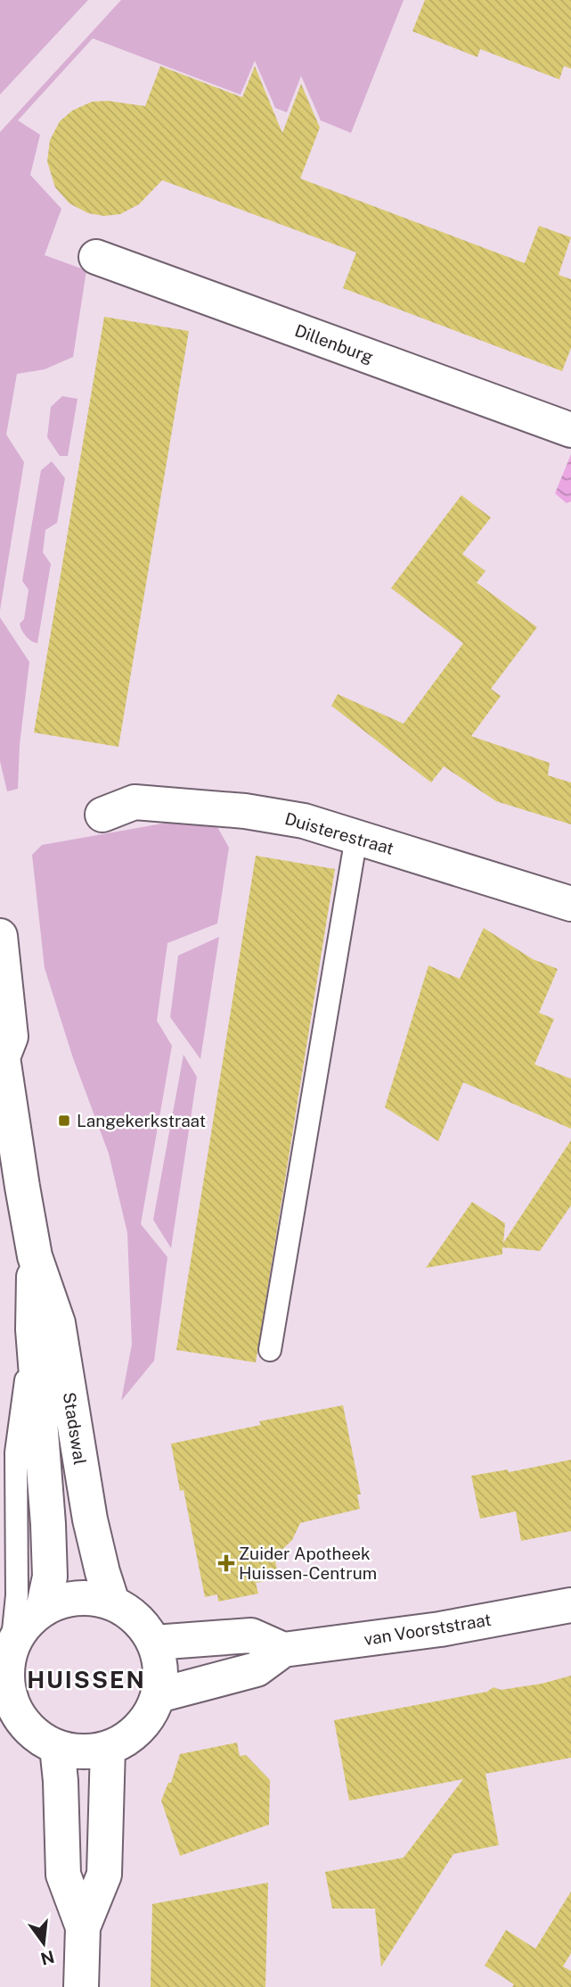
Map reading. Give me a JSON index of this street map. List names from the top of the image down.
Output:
{
  "streets": {
    "main road": [
      "Dillenburg",
      "Duisterestraat",
      "Stadswal",
      "van Voorststraat"
    ]
  },
  "crossings": [
    ["Stadswal", "van Voorststraat"]
  ],
  "districts": ["HUISSEN"],
  "places": {
    "transit": ["Langekerkstraat"],
    "health": ["Zuider Apotheek Huissen-Centrum"]
  },
  "north": "bottom"
}
